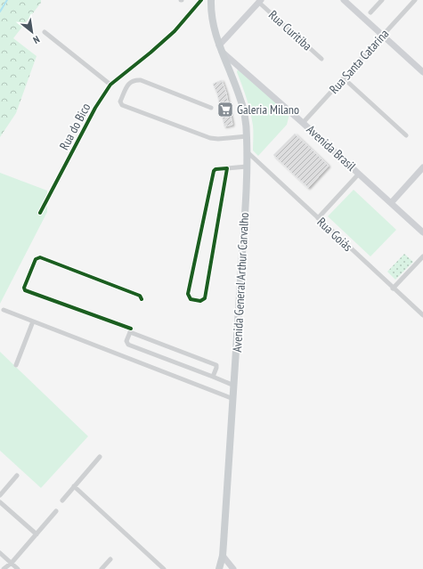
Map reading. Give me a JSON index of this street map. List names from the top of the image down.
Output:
{
  "streets": {
    "main road": ["Avenida Brasil", "Avenida General Arthur Carvalho"],
    "street": [
      "Rua Curitiba",
      "Rua Santa Catarina",
      "Rua do Bico",
      "Rua Goiás"
    ]
  },
  "crossings": [
    ["Rua Santa Catarina", "Avenida Brasil"],
    ["Avenida Brasil", "Avenida General Arthur Carvalho"],
    ["Rua Goiás", "Avenida General Arthur Carvalho"]
  ],
  "places": {
    "supermarket": ["Galeria Milano"]
  },
  "north": "bottom right"
}
